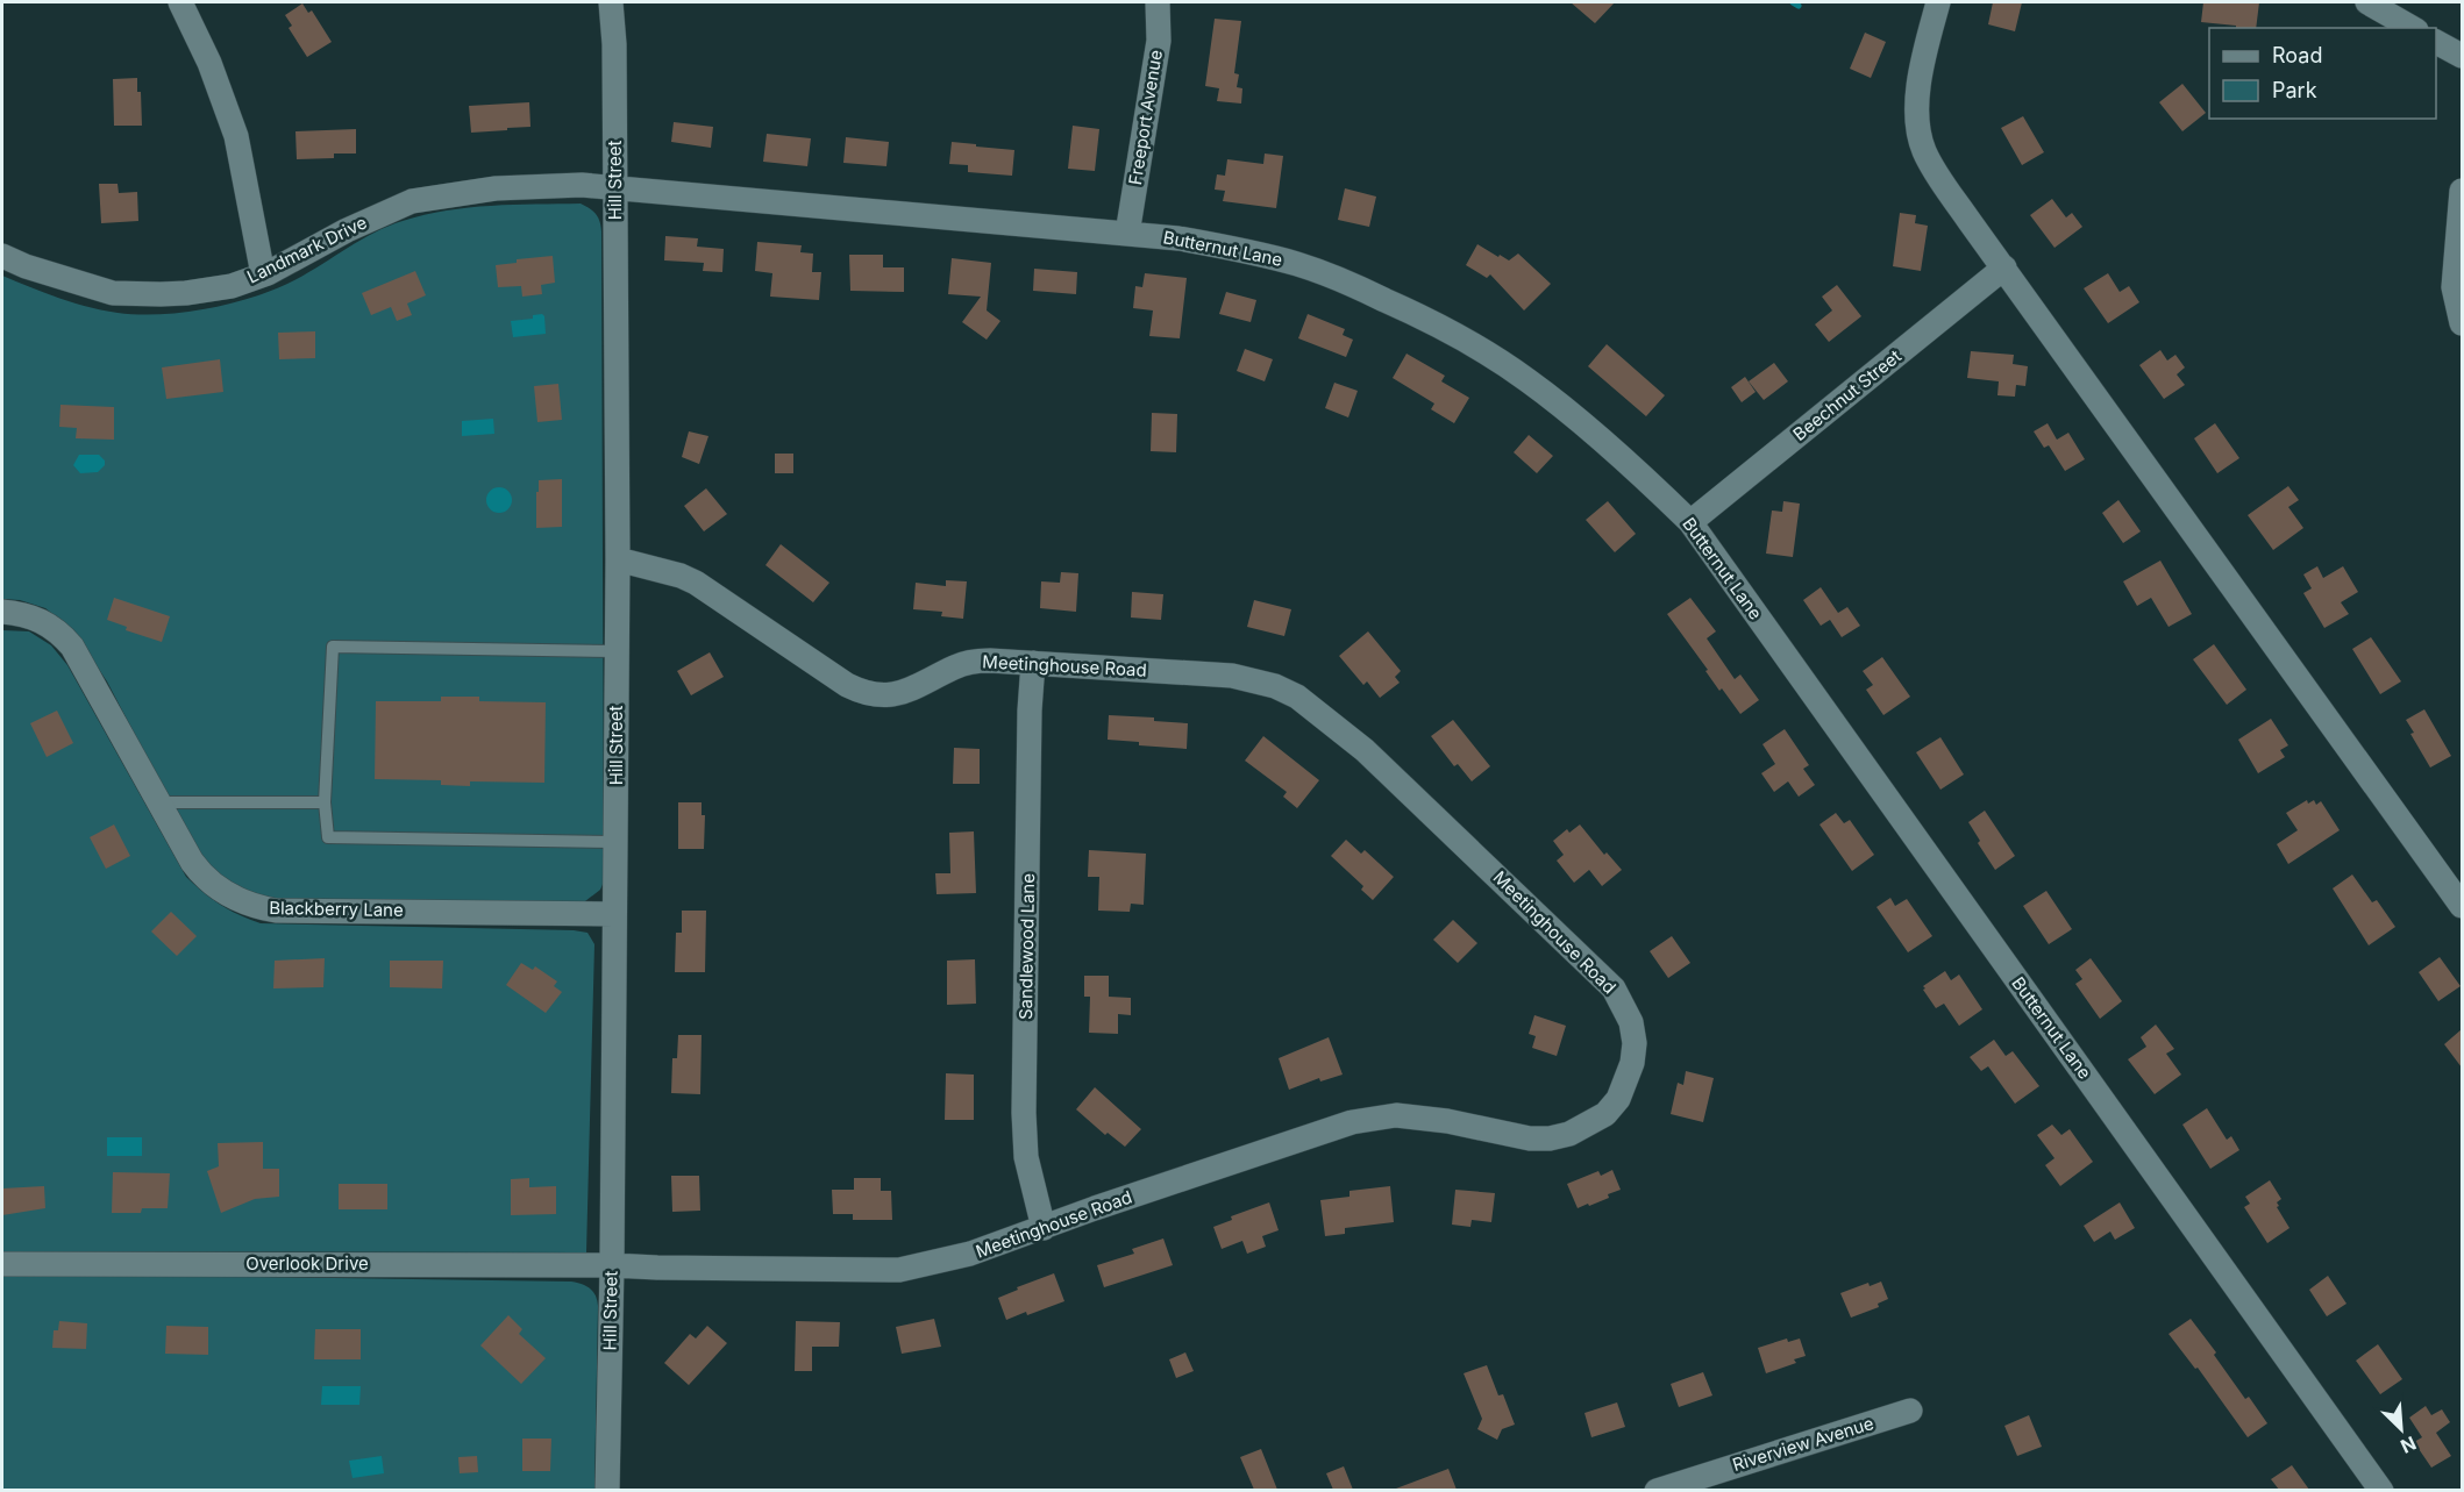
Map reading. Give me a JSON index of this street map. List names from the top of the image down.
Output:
{
  "streets": {
    "street": [
      "Freeport Avenue",
      "Hill Street",
      "Butternut Lane",
      "Landmark Drive",
      "Beechnut Street",
      "Meetinghouse Road",
      "Blackberry Lane",
      "Sandlewood Lane",
      "Overlook Drive",
      "Riverview Avenue"
    ]
  },
  "crossings": [
    ["Freeport Avenue", "Butternut Lane"],
    ["Hill Street", "Butternut Lane"],
    ["Hill Street", "Landmark Drive"],
    ["Hill Street", "Meetinghouse Road"],
    ["Hill Street", "Blackberry Lane"],
    ["Hill Street", "Overlook Drive"],
    ["Butternut Lane", "Landmark Drive"],
    ["Butternut Lane", "Beechnut Street"],
    ["Meetinghouse Road", "Sandlewood Lane"],
    ["Meetinghouse Road", "Overlook Drive"]
  ],
  "legend": ["Road", "Park"],
  "north": "bottom right"
}
